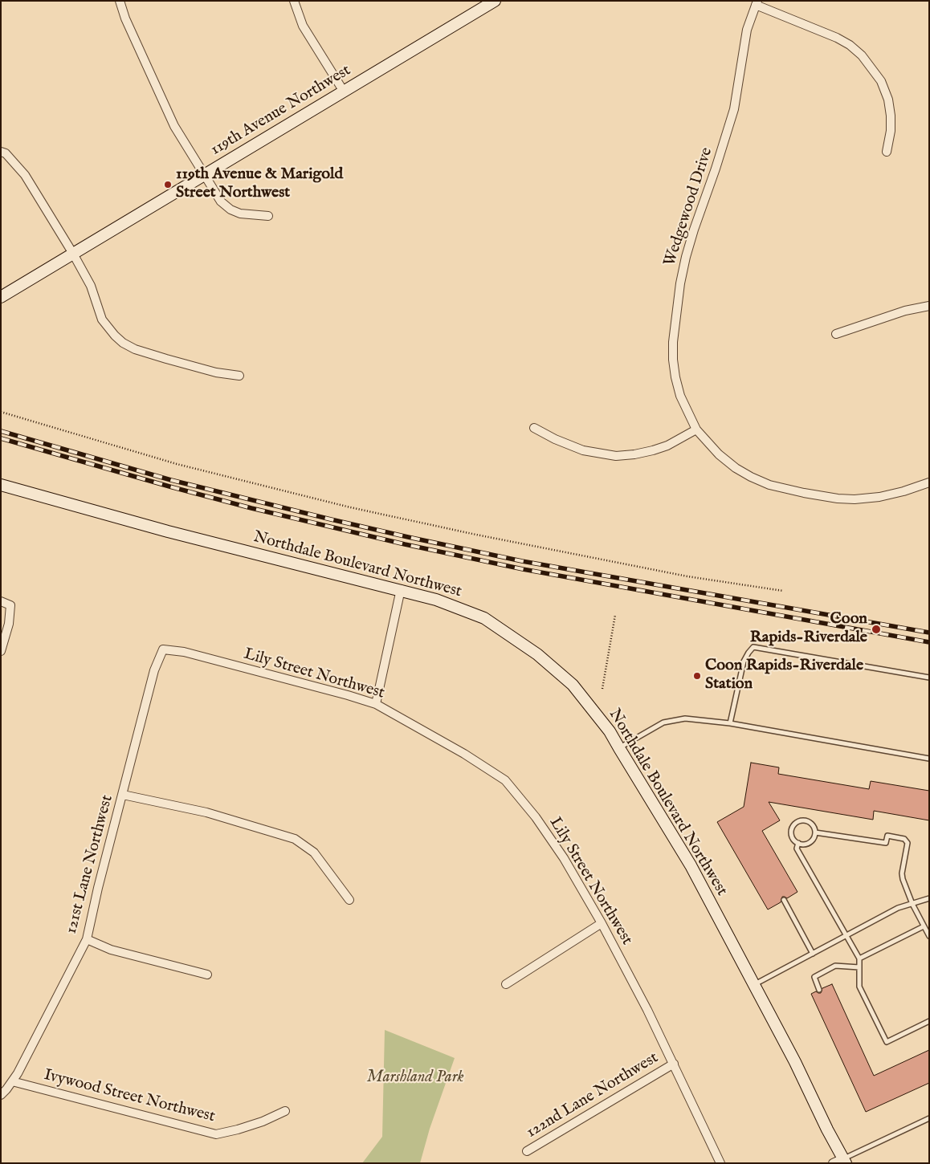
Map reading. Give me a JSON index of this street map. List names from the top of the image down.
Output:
{
  "streets": {
    "street": [
      "119th Avenue Northwest",
      "Wedgewood Drive",
      "Northdale Boulevard Northwest",
      "Lily Street Northwest",
      "121st Lane Northwest",
      "122nd Lane Northwest",
      "Ivywood Street Northwest"
    ]
  },
  "crossings": [
    ["Lily Street Northwest", "121st Lane Northwest"],
    ["Lily Street Northwest", "122nd Lane Northwest"],
    ["121st Lane Northwest", "Ivywood Street Northwest"]
  ],
  "parks": ["Marshland Park"],
  "places": ["119th Avenue & Marigold Street Northwest", "Coon Rapids-Riverdale", "Coon Rapids-Riverdale Station"]
}
